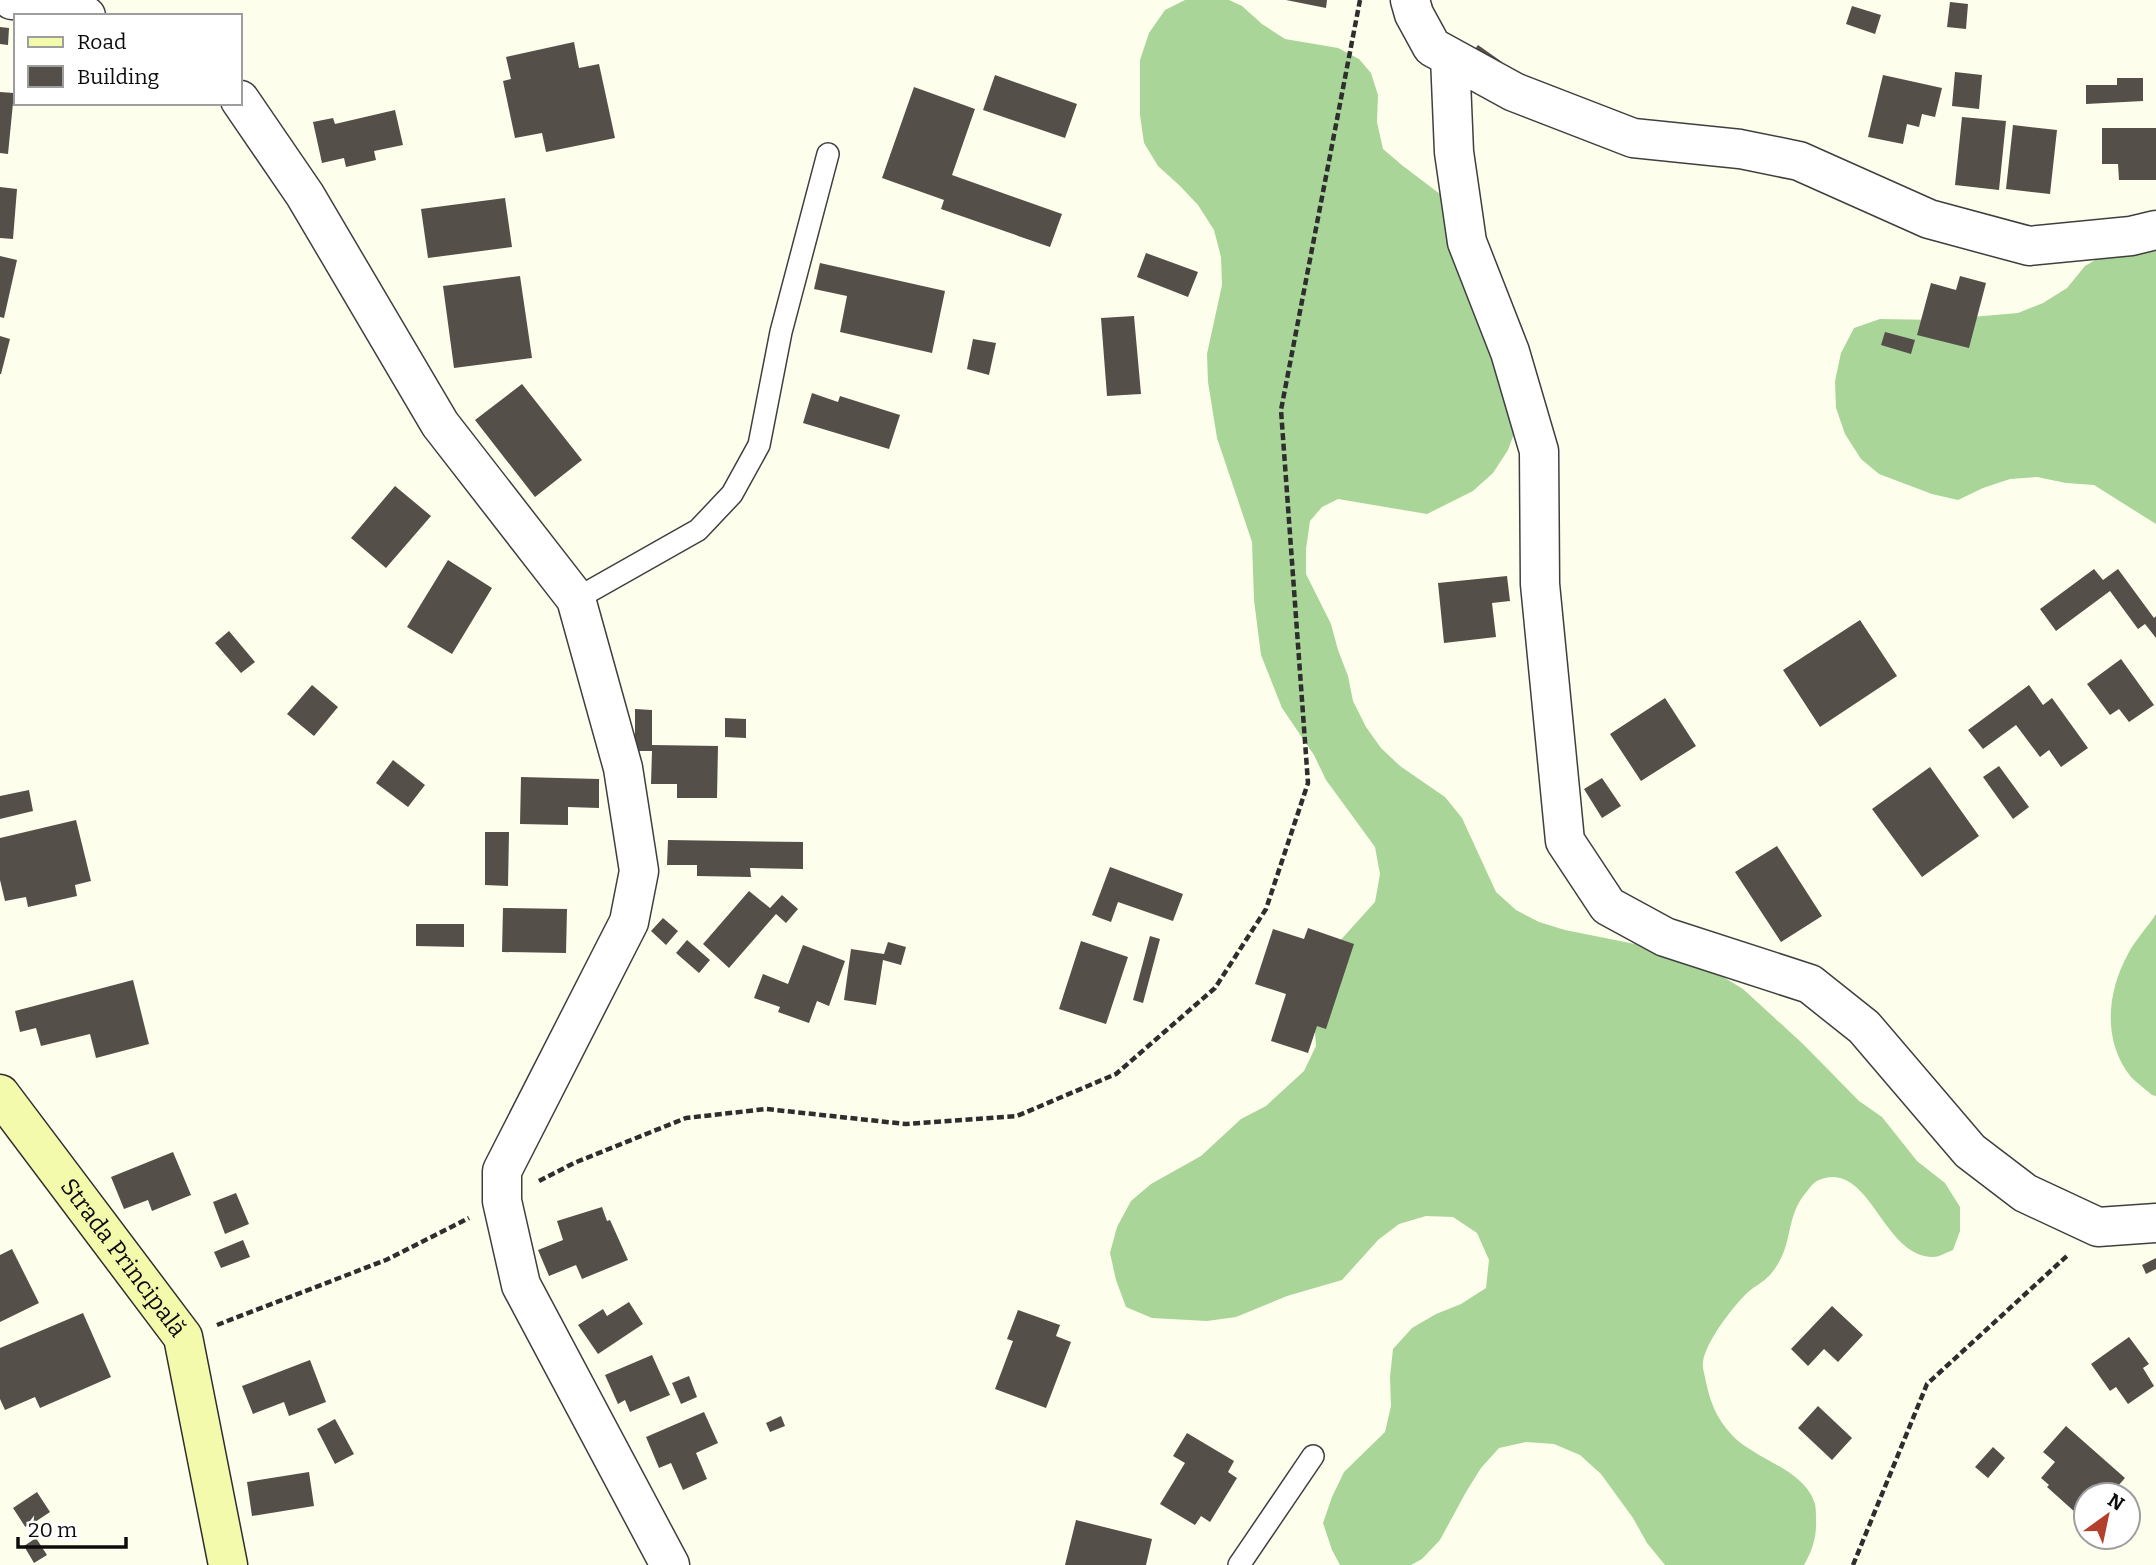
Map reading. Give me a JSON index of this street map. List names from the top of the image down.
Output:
{
  "streets": {
    "street": ["Strada Principală"]
  },
  "legend": ["Road", "Building"],
  "scale_bar": "20 m",
  "north": "top right"
}
